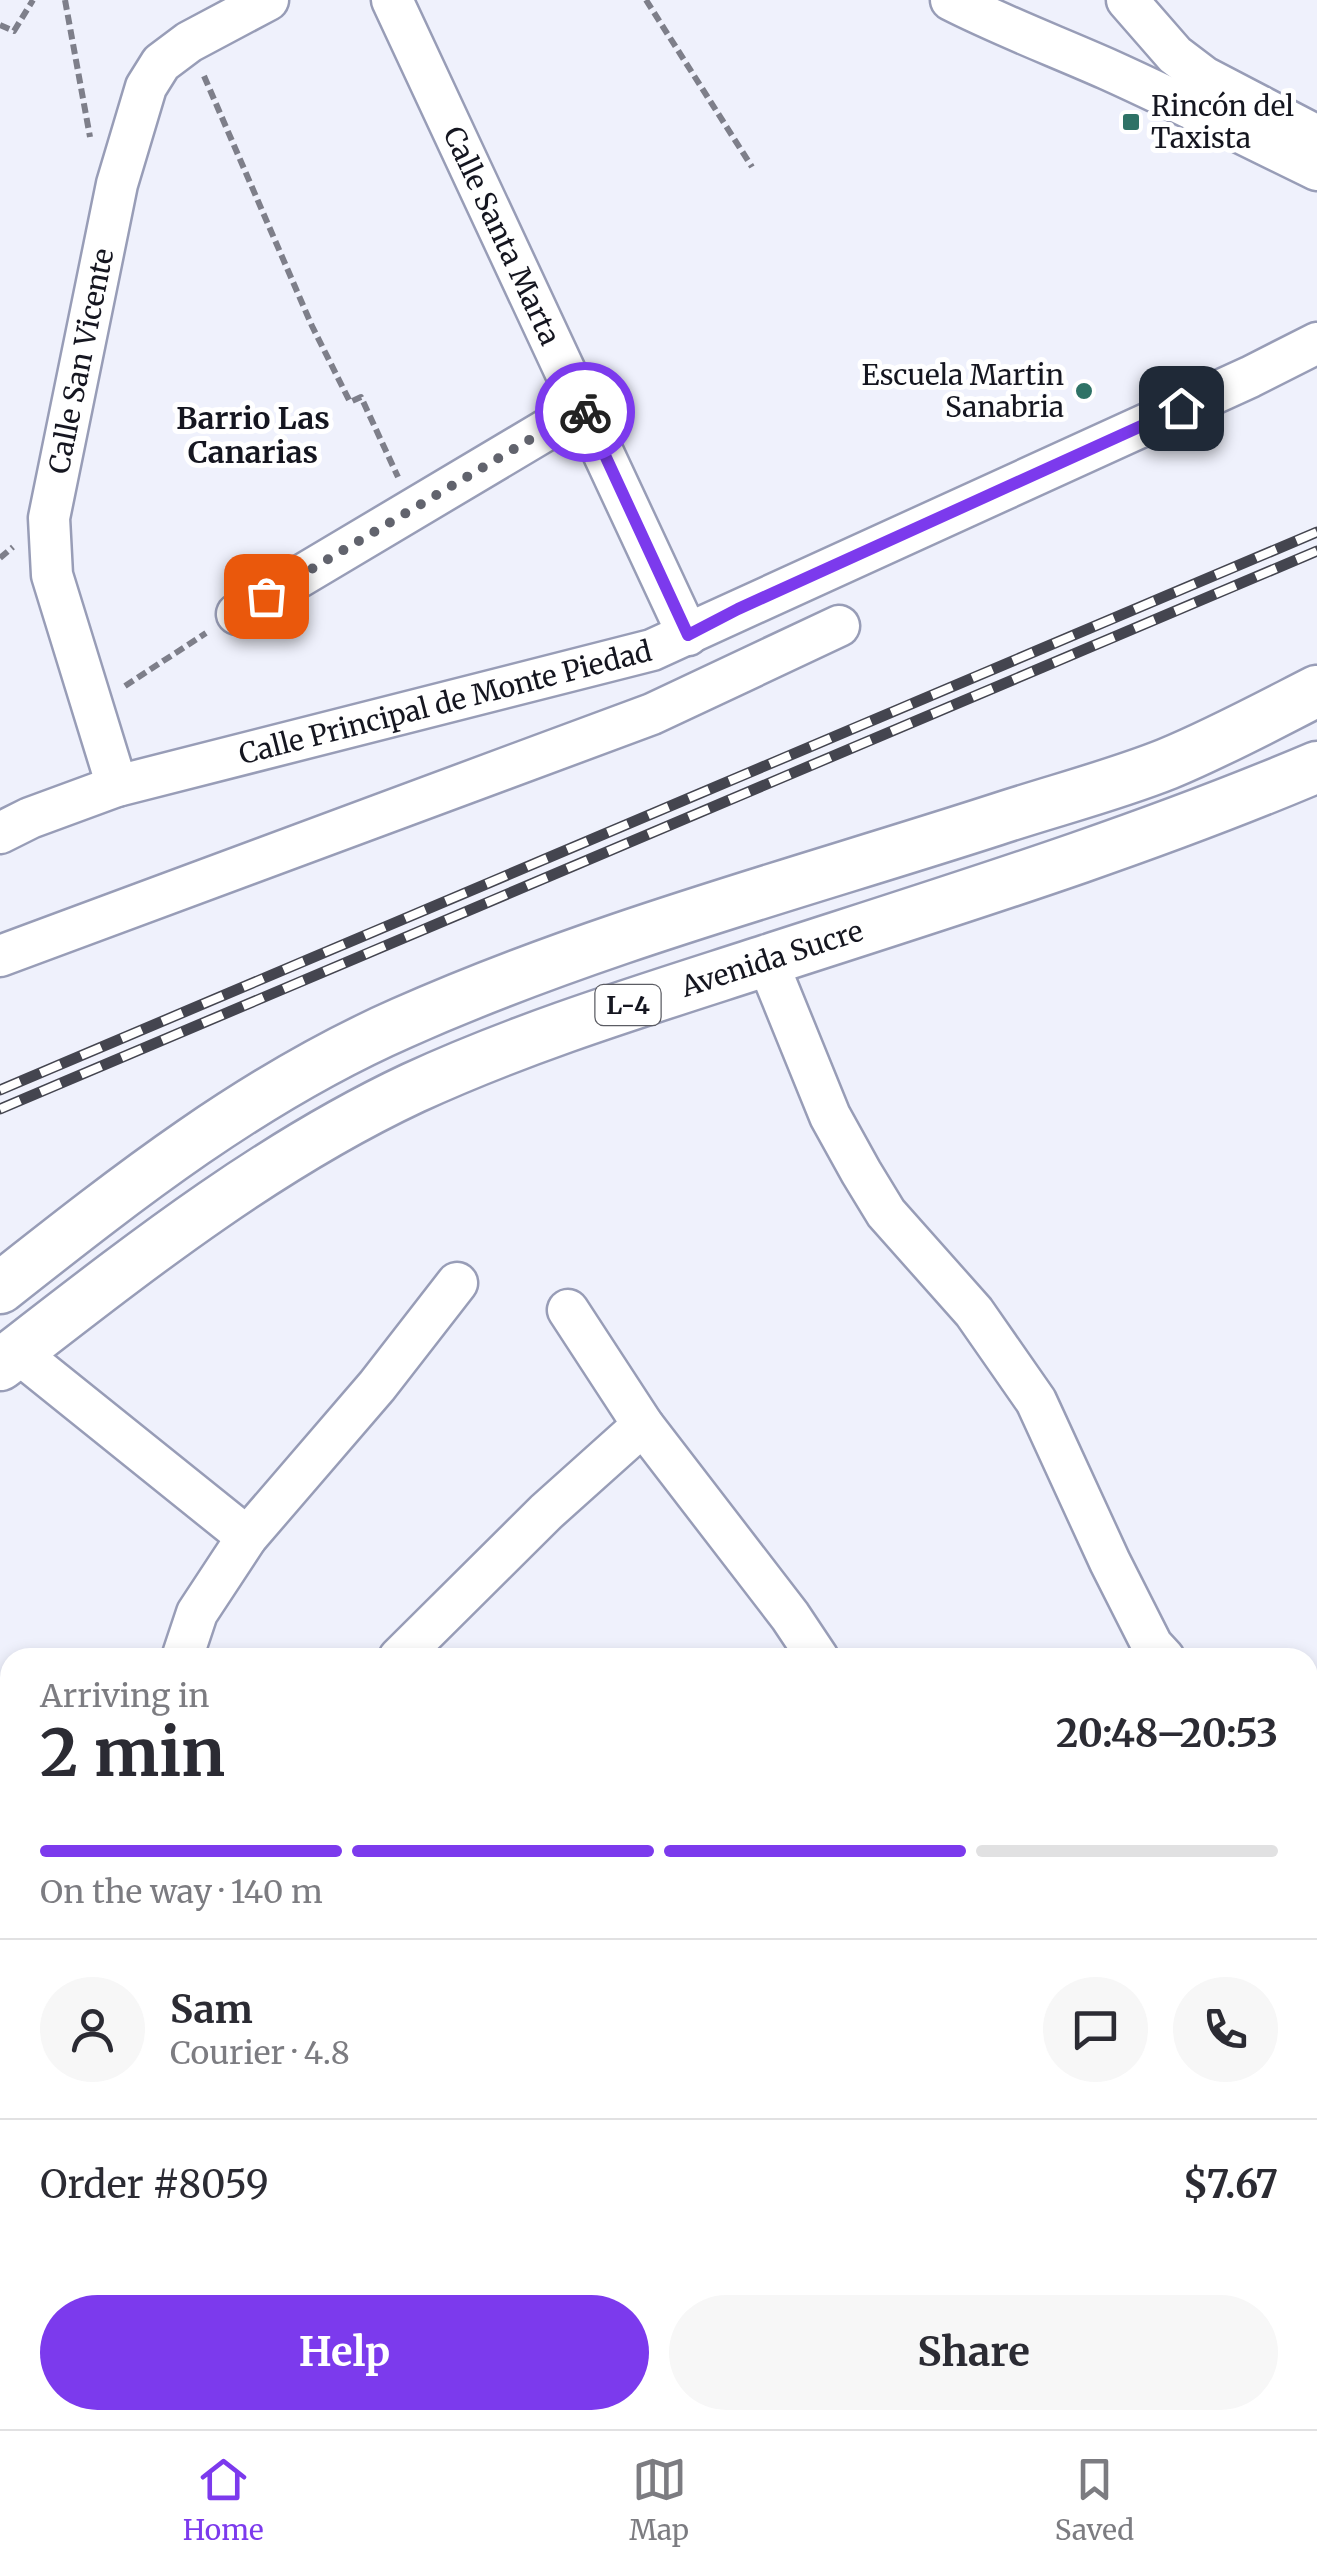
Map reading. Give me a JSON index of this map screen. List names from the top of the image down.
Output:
{
  "streets": {
    "main road": ["Avenida Sucre", "L-4"],
    "street": ["Calle Santa Marta", "Calle San Vicente", "Calle Principal de Monte Piedad"]
  },
  "crossings": [
    ["Calle Santa Marta", "Calle Principal de Monte Piedad"],
    ["Calle San Vicente", "Calle Principal de Monte Piedad"]
  ],
  "districts": ["Barrio Las Canarias"],
  "places": {
    "transit": ["Rincón del Taxista"],
    "other": ["Escuela Martin Sanabria"]
  },
  "page": {
    "heading": ["2 min", "Arriving in", "20:48–20:53"],
    "panel": [
      "Sam",
      "Courier · 4.8",
      "Order #8059",
      "$7.67"
    ],
    "bar": "On the way · 140 m",
    "buttons": ["Help", "Share"],
    "tabs": ["Home", "Map", "Saved"]
  }
}
